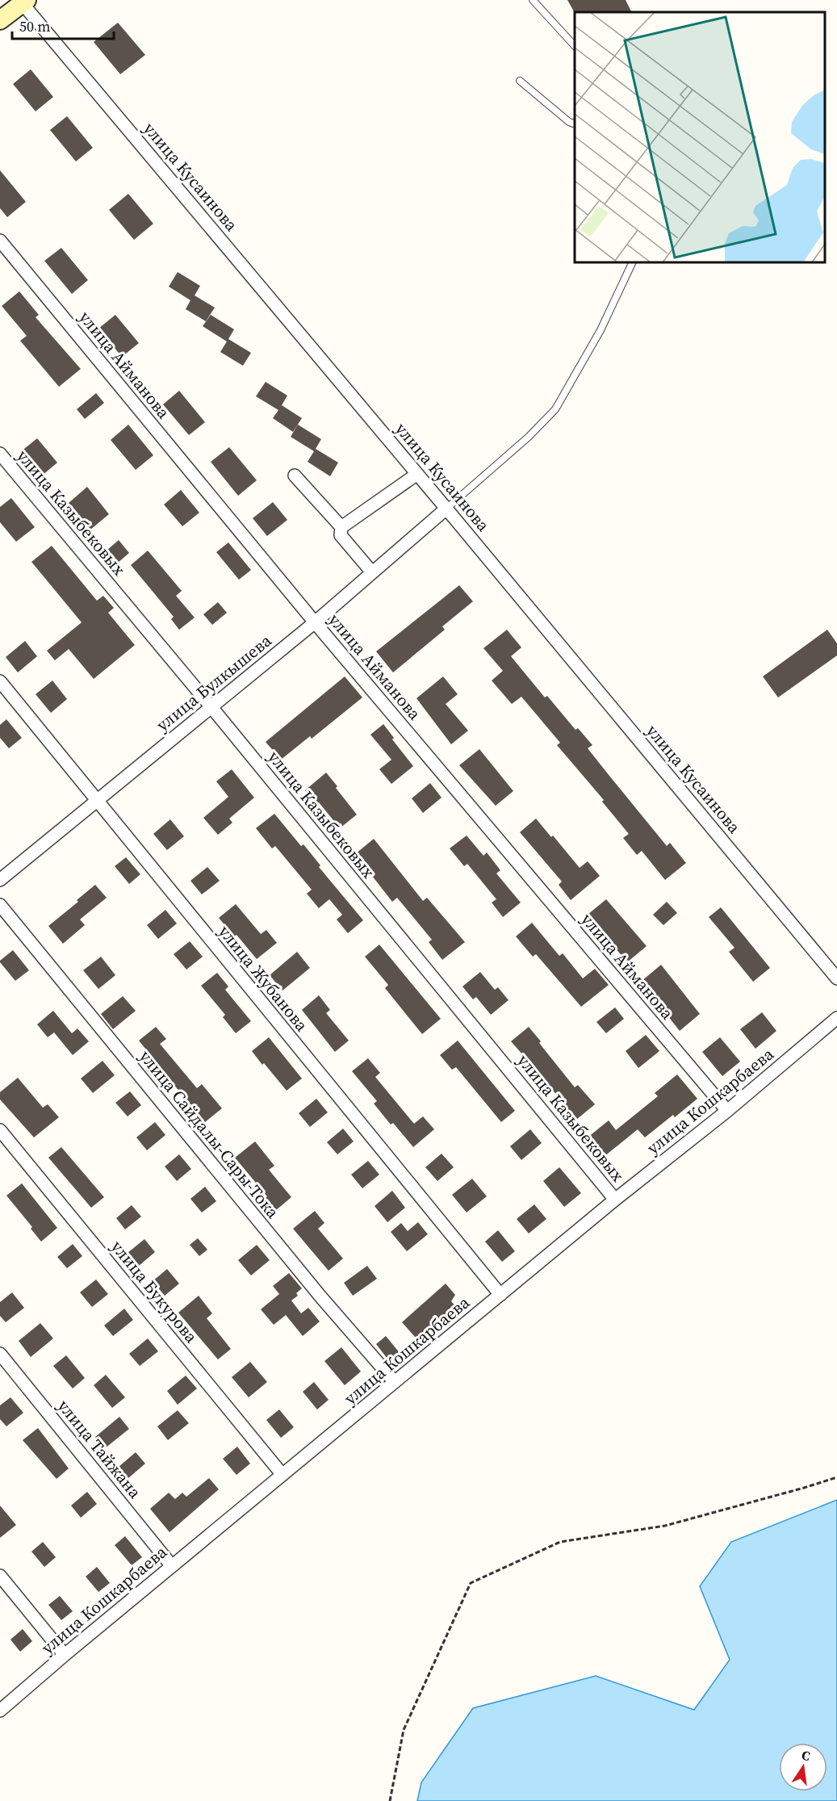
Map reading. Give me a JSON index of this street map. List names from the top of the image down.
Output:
{
  "streets": {
    "street": [
      "улица Кусаинова",
      "улица Айманова",
      "улица Казыбековых",
      "улица Булкышева",
      "улица Жубанова",
      "улица Кошкарбаева",
      "улица Сайдалы-Сары-Тока",
      "улица Букурова",
      "улица Тайжана"
    ]
  },
  "crossings": [
    ["улица Кусаинова", "улица Булкышева"],
    ["улица Айманова", "улица Булкышева"],
    ["улица Айманова", "улица Кошкарбаева"],
    ["улица Казыбековых", "улица Булкышева"],
    ["улица Казыбековых", "улица Кошкарбаева"],
    ["улица Булкышева", "улица Жубанова"],
    ["улица Жубанова", "улица Кошкарбаева"],
    ["улица Кошкарбаева", "улица Сайдалы-Сары-Тока"],
    ["улица Кошкарбаева", "улица Букурова"],
    ["улица Кошкарбаева", "улица Тайжана"]
  ],
  "scale_bar": "50 m",
  "north": "top"
}
